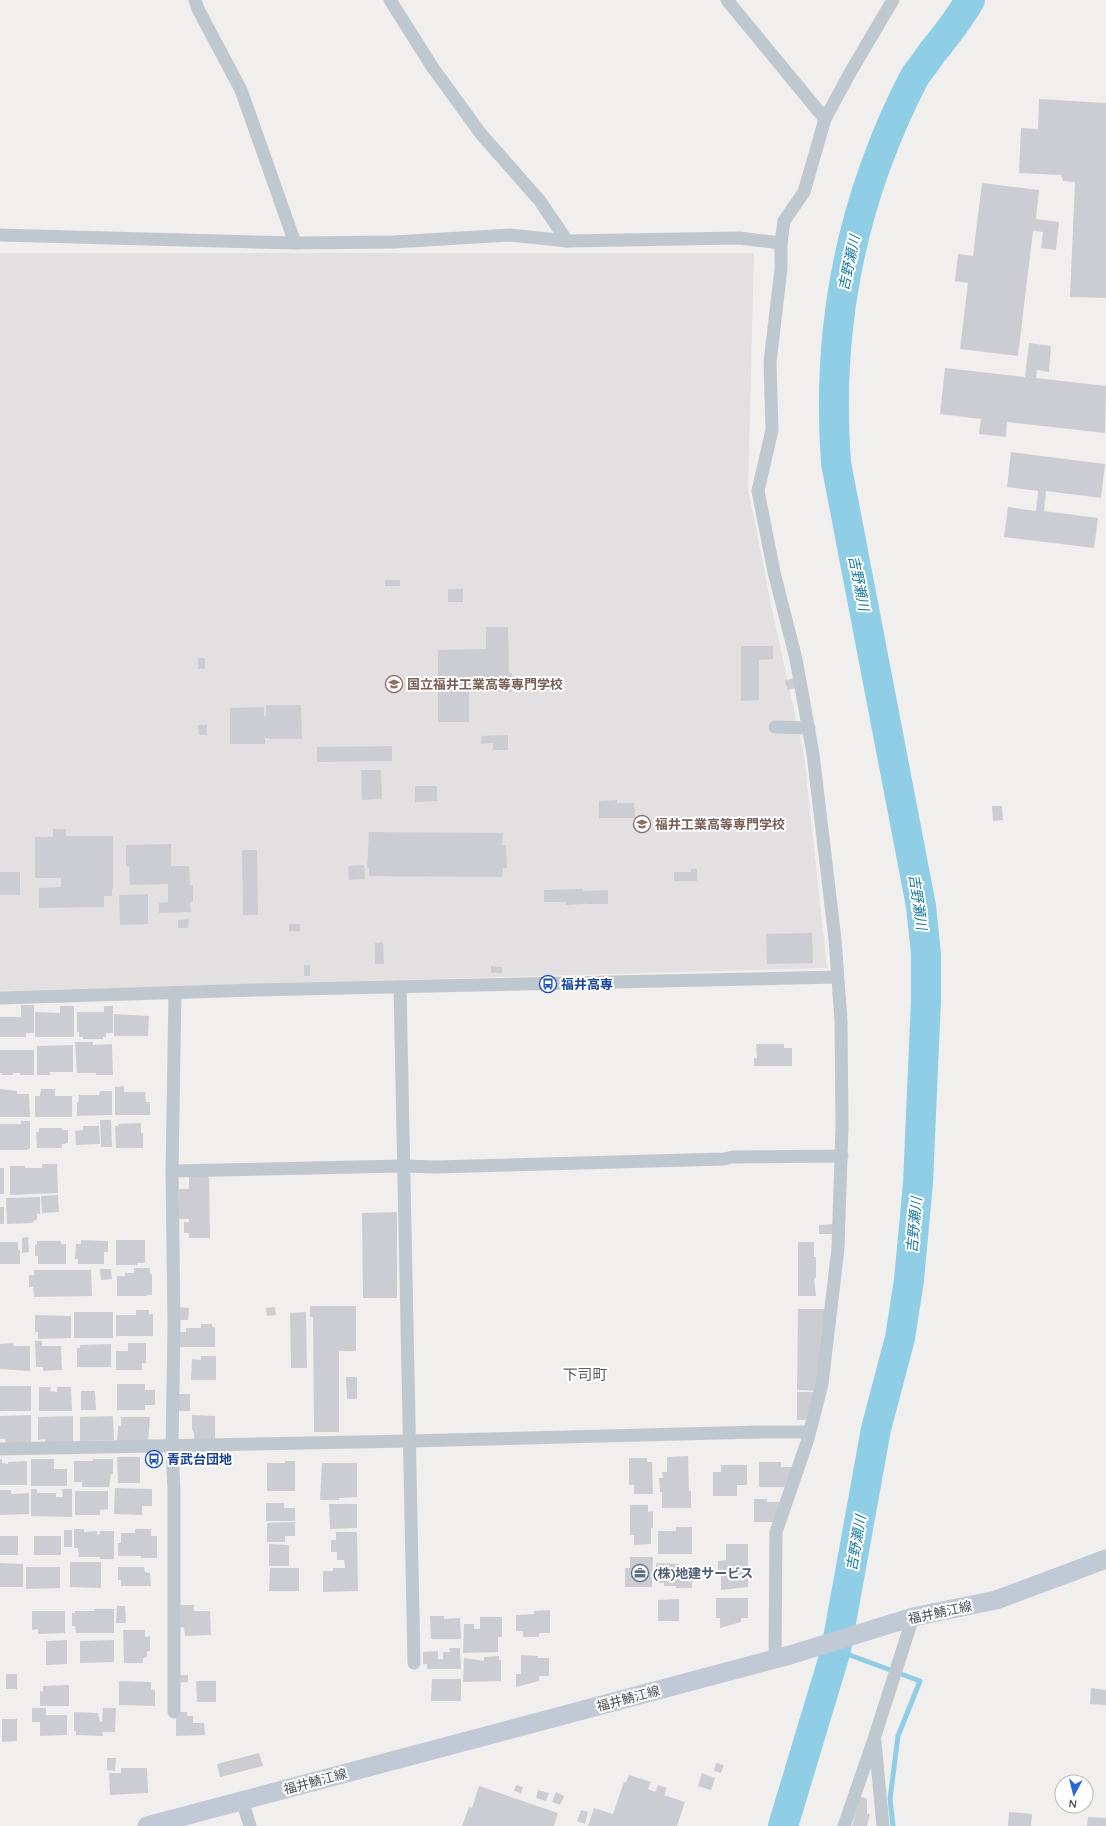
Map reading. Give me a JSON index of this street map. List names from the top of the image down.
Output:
{
  "streets": {
    "main road": ["福井鯖江線"]
  },
  "districts": ["下司町"],
  "water": ["吉野瀬川"],
  "places": {
    "school or university": ["国立福井工業高等専門学校", "福井工業高等専門学校"],
    "bus stop": ["福井高専", "青武台団地"],
    "office": ["(株)地建サービス"]
  },
  "north": "bottom"
}
